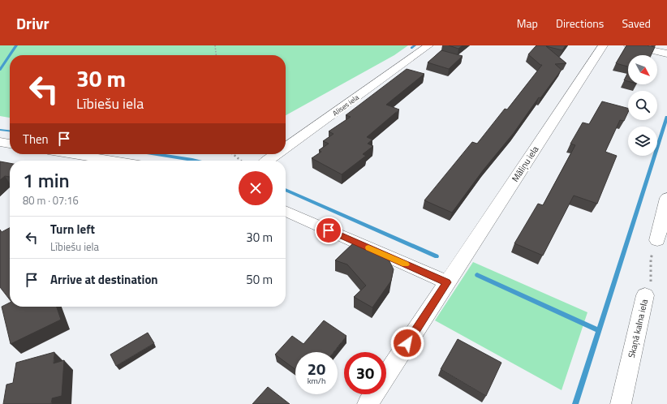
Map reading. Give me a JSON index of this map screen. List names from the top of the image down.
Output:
{
  "streets": {
    "street": ["Alises iela", "Māliņu iela", "Skaņā kalna iela"]
  },
  "north": "bottom right",
  "page": {
    "header": "Drivr",
    "nav": ["Map", "Directions", "Saved"],
    "turn": ["30 m", "Lībiešu iela"],
    "then": "Then",
    "heading": ["1 min", "80 m · 07:16"],
    "list": [
      {
        "name": "Turn left",
        "note": "Lībiešu iela",
        "value": "30 m"
      },
      {
        "name": "Arrive at destination",
        "value": "50 m"
      }
    ],
    "speed": "20 km/h",
    "limit": "30"
  }
}
